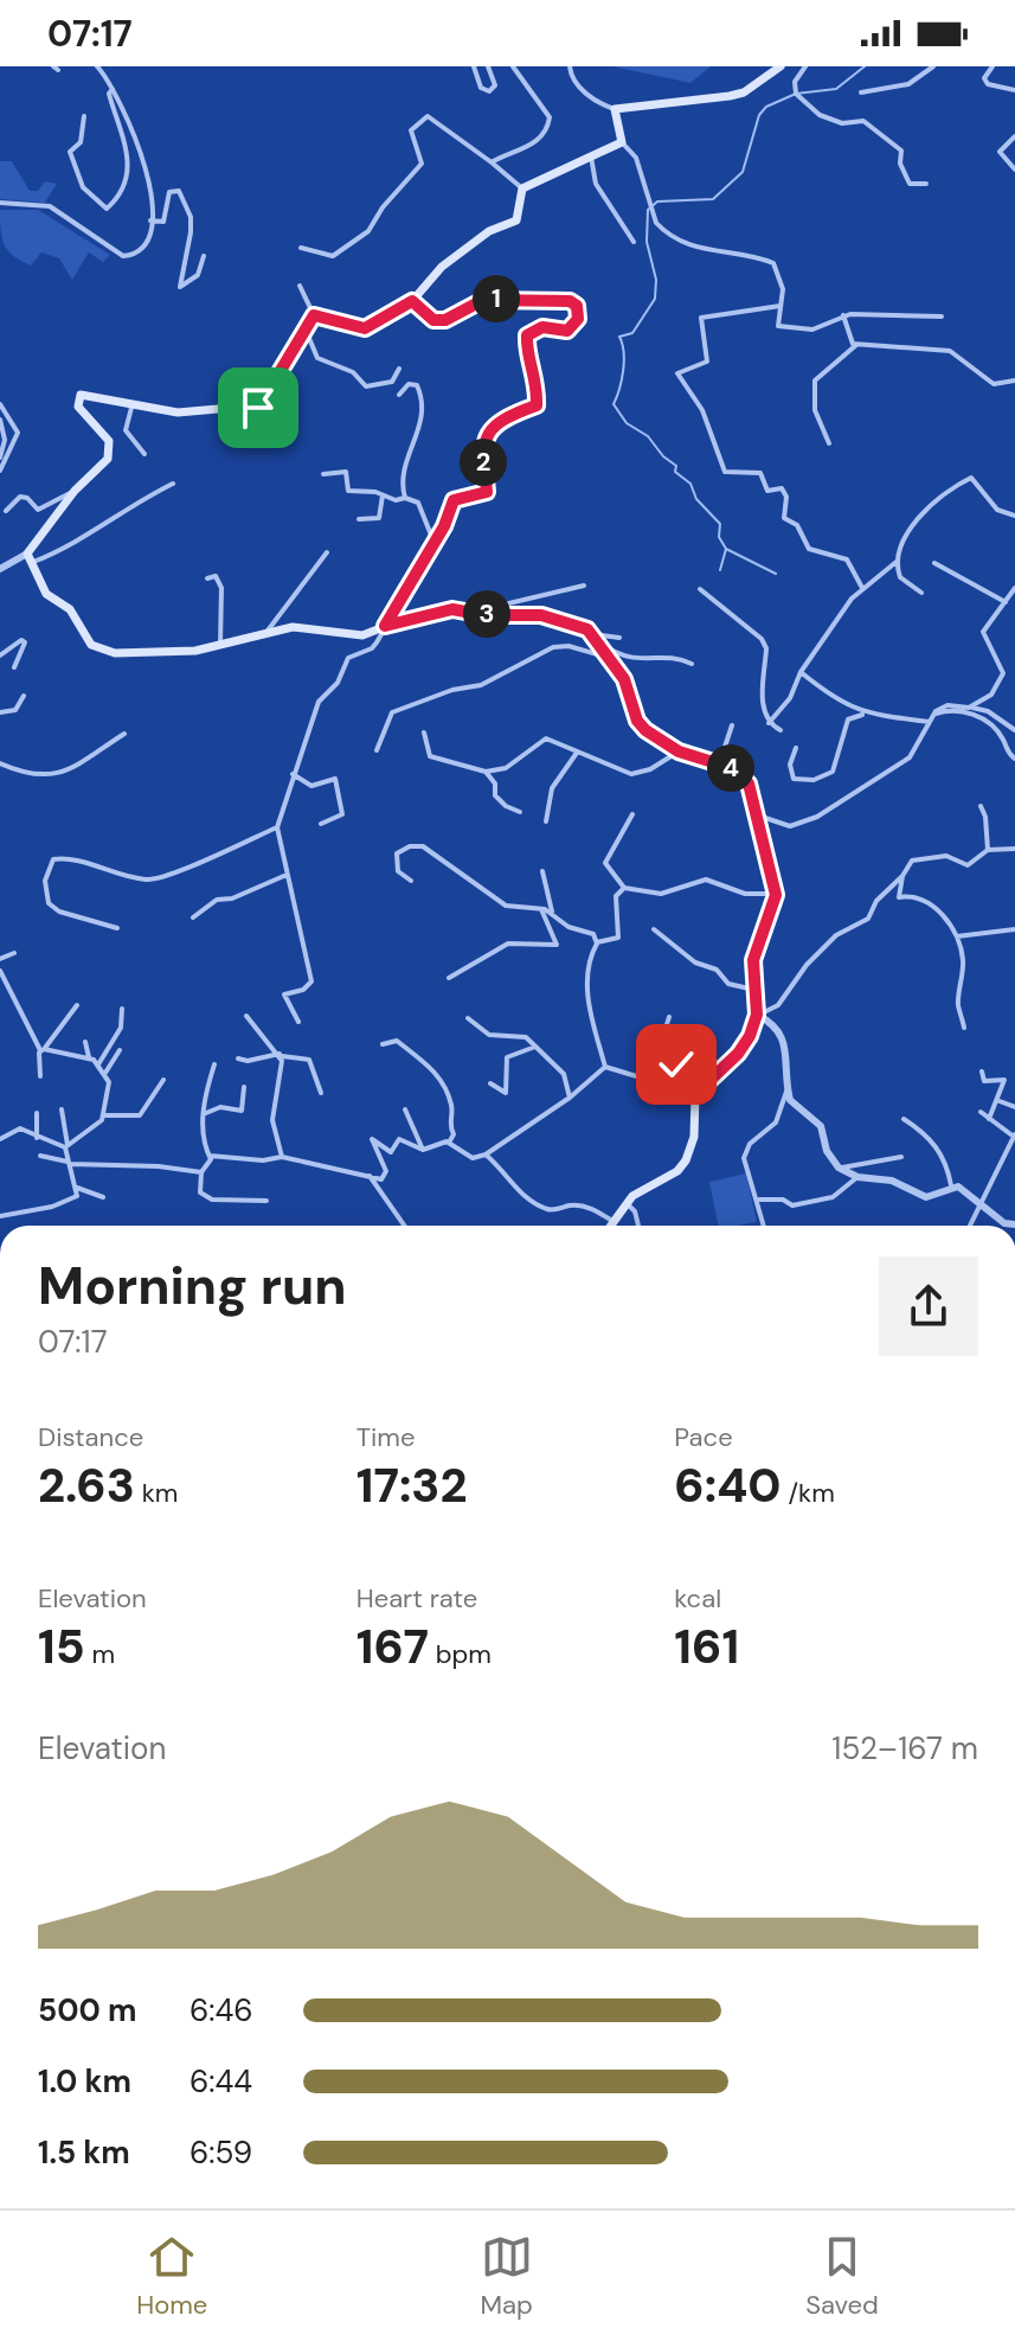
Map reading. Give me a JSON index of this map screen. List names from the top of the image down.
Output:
{
  "page": {
    "status": "07:17",
    "pins": [
      "1",
      "2",
      "3",
      "4"
    ],
    "heading": ["Morning run", "07:17"],
    "stats": [
      ["Distance", "2.63 km"],
      ["Time", "17:32"],
      ["Pace", "6:40 /km"],
      ["Elevation", "15 m"],
      ["Heart rate", "167 bpm"],
      ["kcal", "161"]
    ],
    "chart": ["Elevation", "152–167 m"],
    "list": [
      {
        "name": "500 m",
        "note": "6:46"
      },
      {
        "name": "1.0 km",
        "note": "6:44"
      },
      {
        "name": "1.5 km",
        "note": "6:59"
      }
    ],
    "tabs": ["Home", "Map", "Saved"]
  }
}
